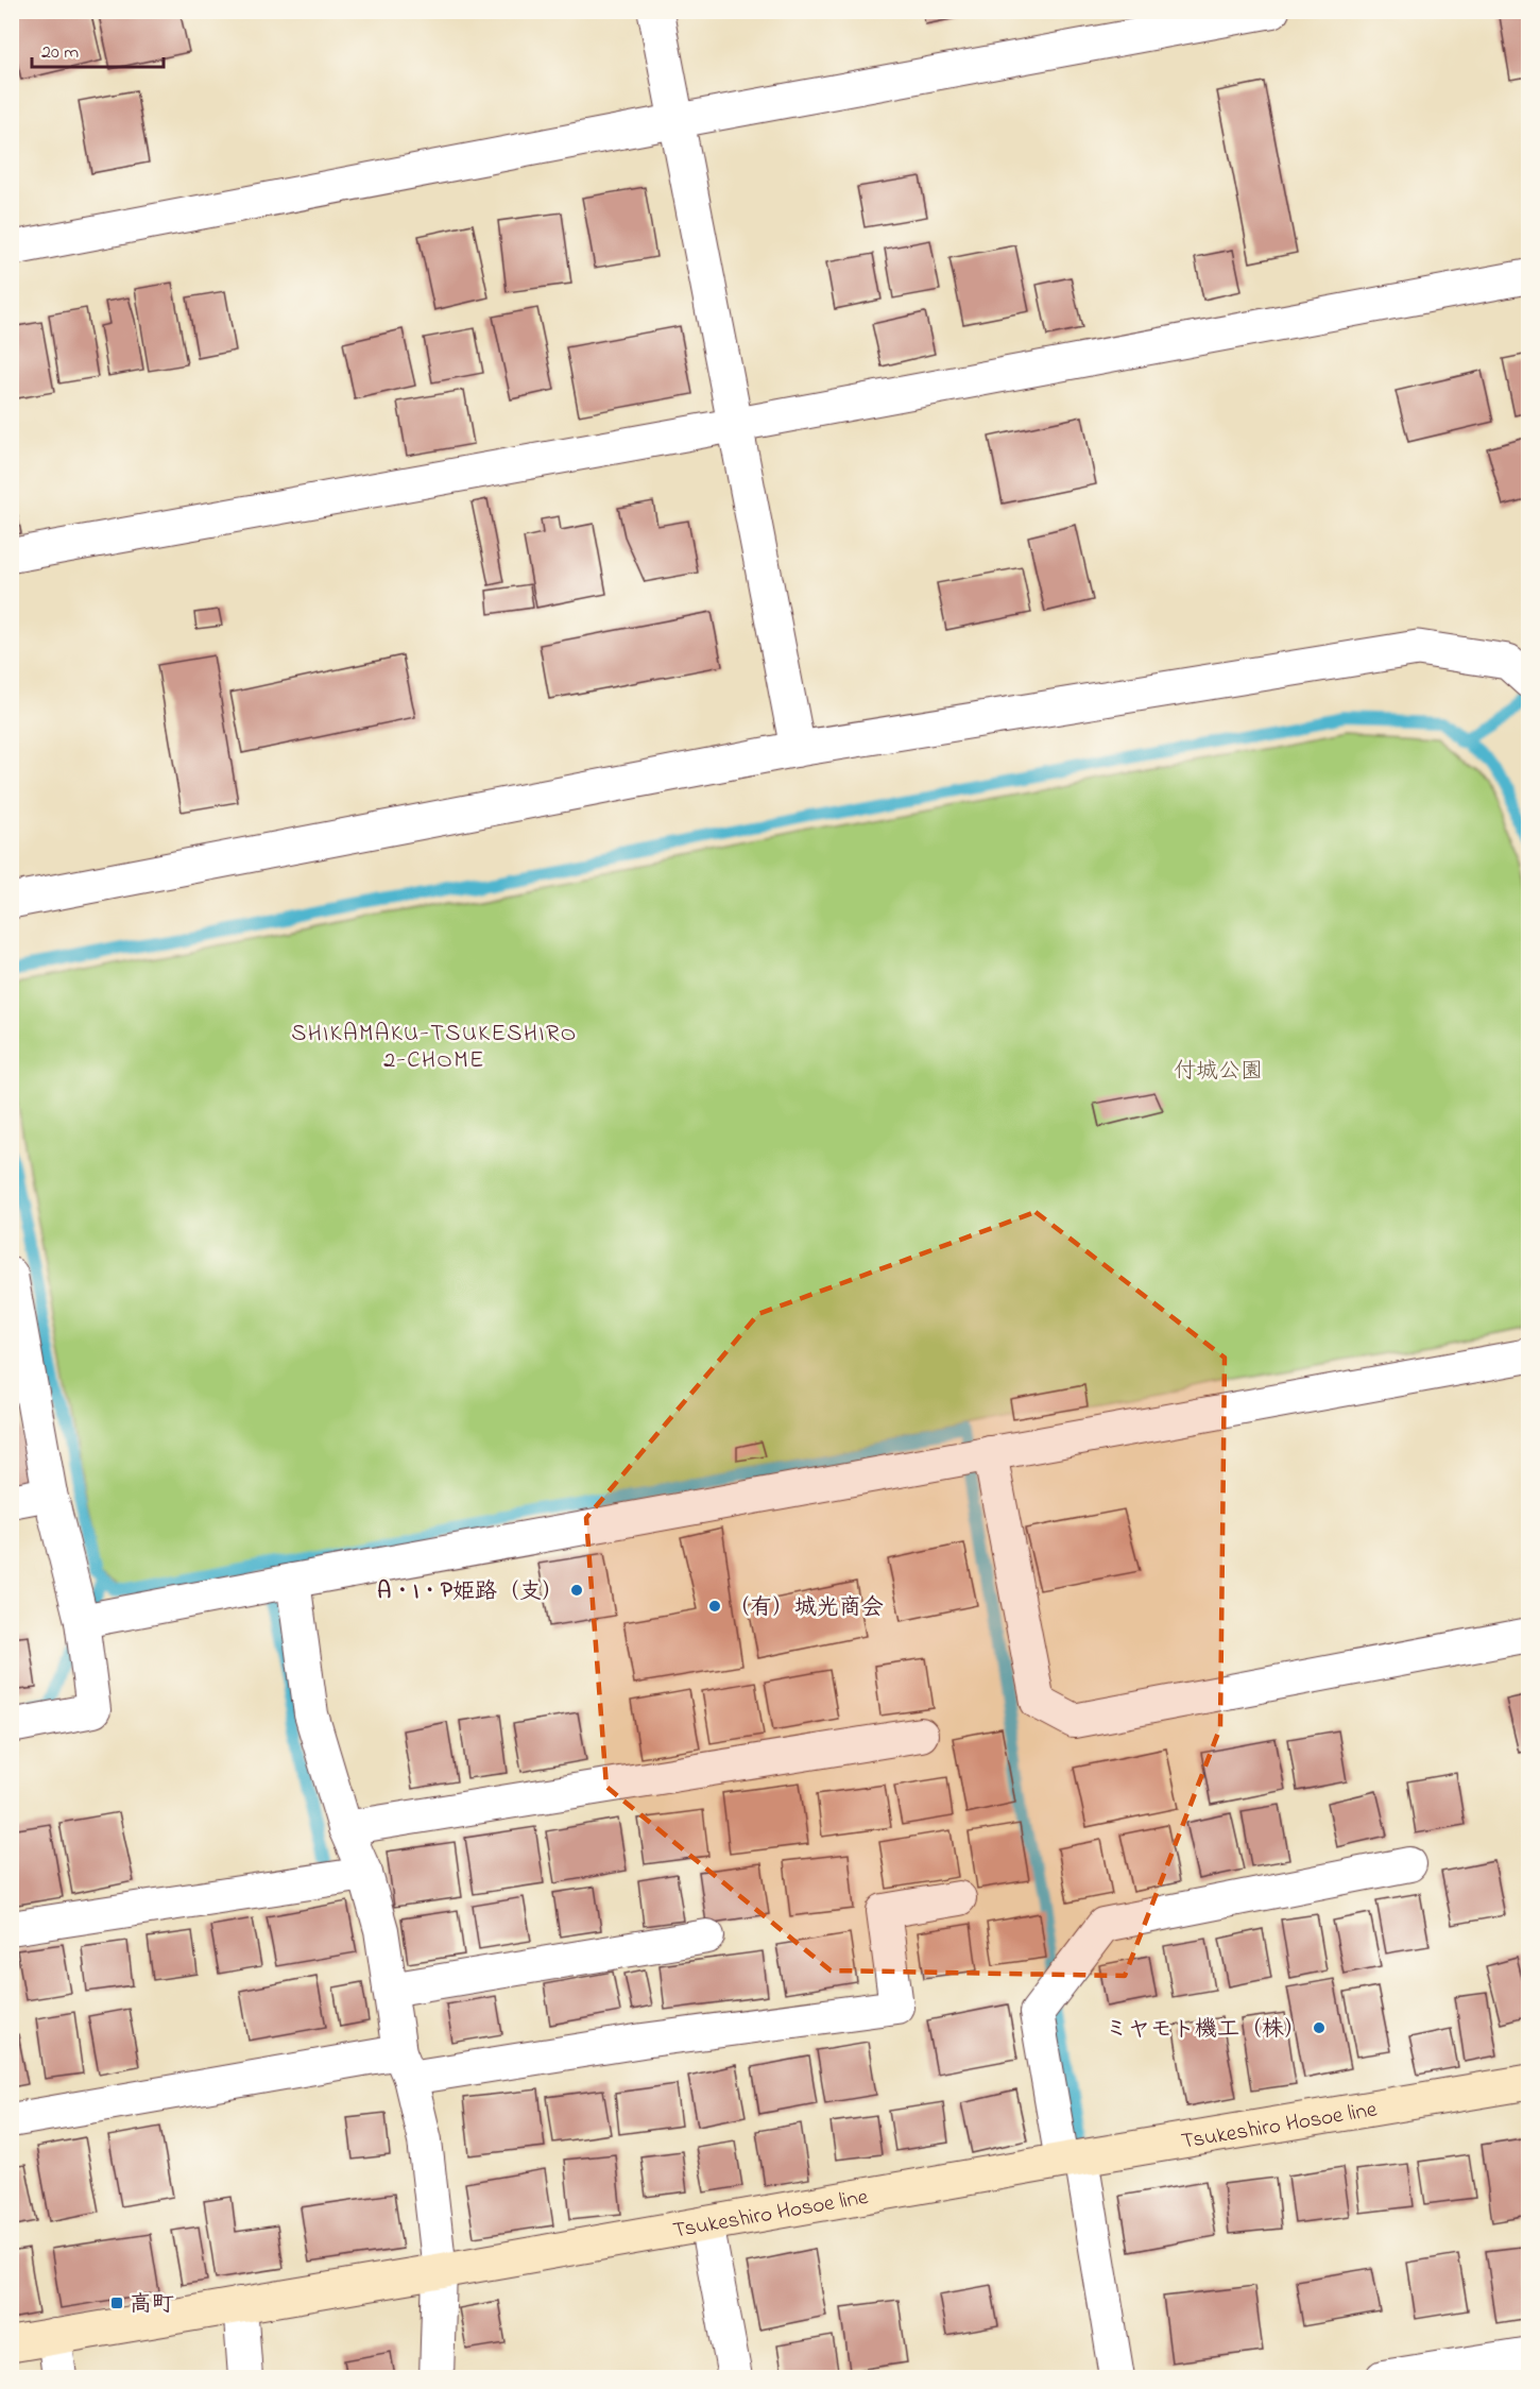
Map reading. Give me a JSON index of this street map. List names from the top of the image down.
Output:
{
  "streets": {
    "main road": ["Tsukeshiro Hosoe line"]
  },
  "districts": ["SHIKAMAKU-TSUKESHIRO 2-CHOME"],
  "parks": ["付城公園"],
  "places": {
    "other": ["A・I・P姫路（支）", "（有）城光商会", "ミヤモト機工（株）"],
    "transit": ["高町"]
  },
  "scale_bar": "20 m"
}
